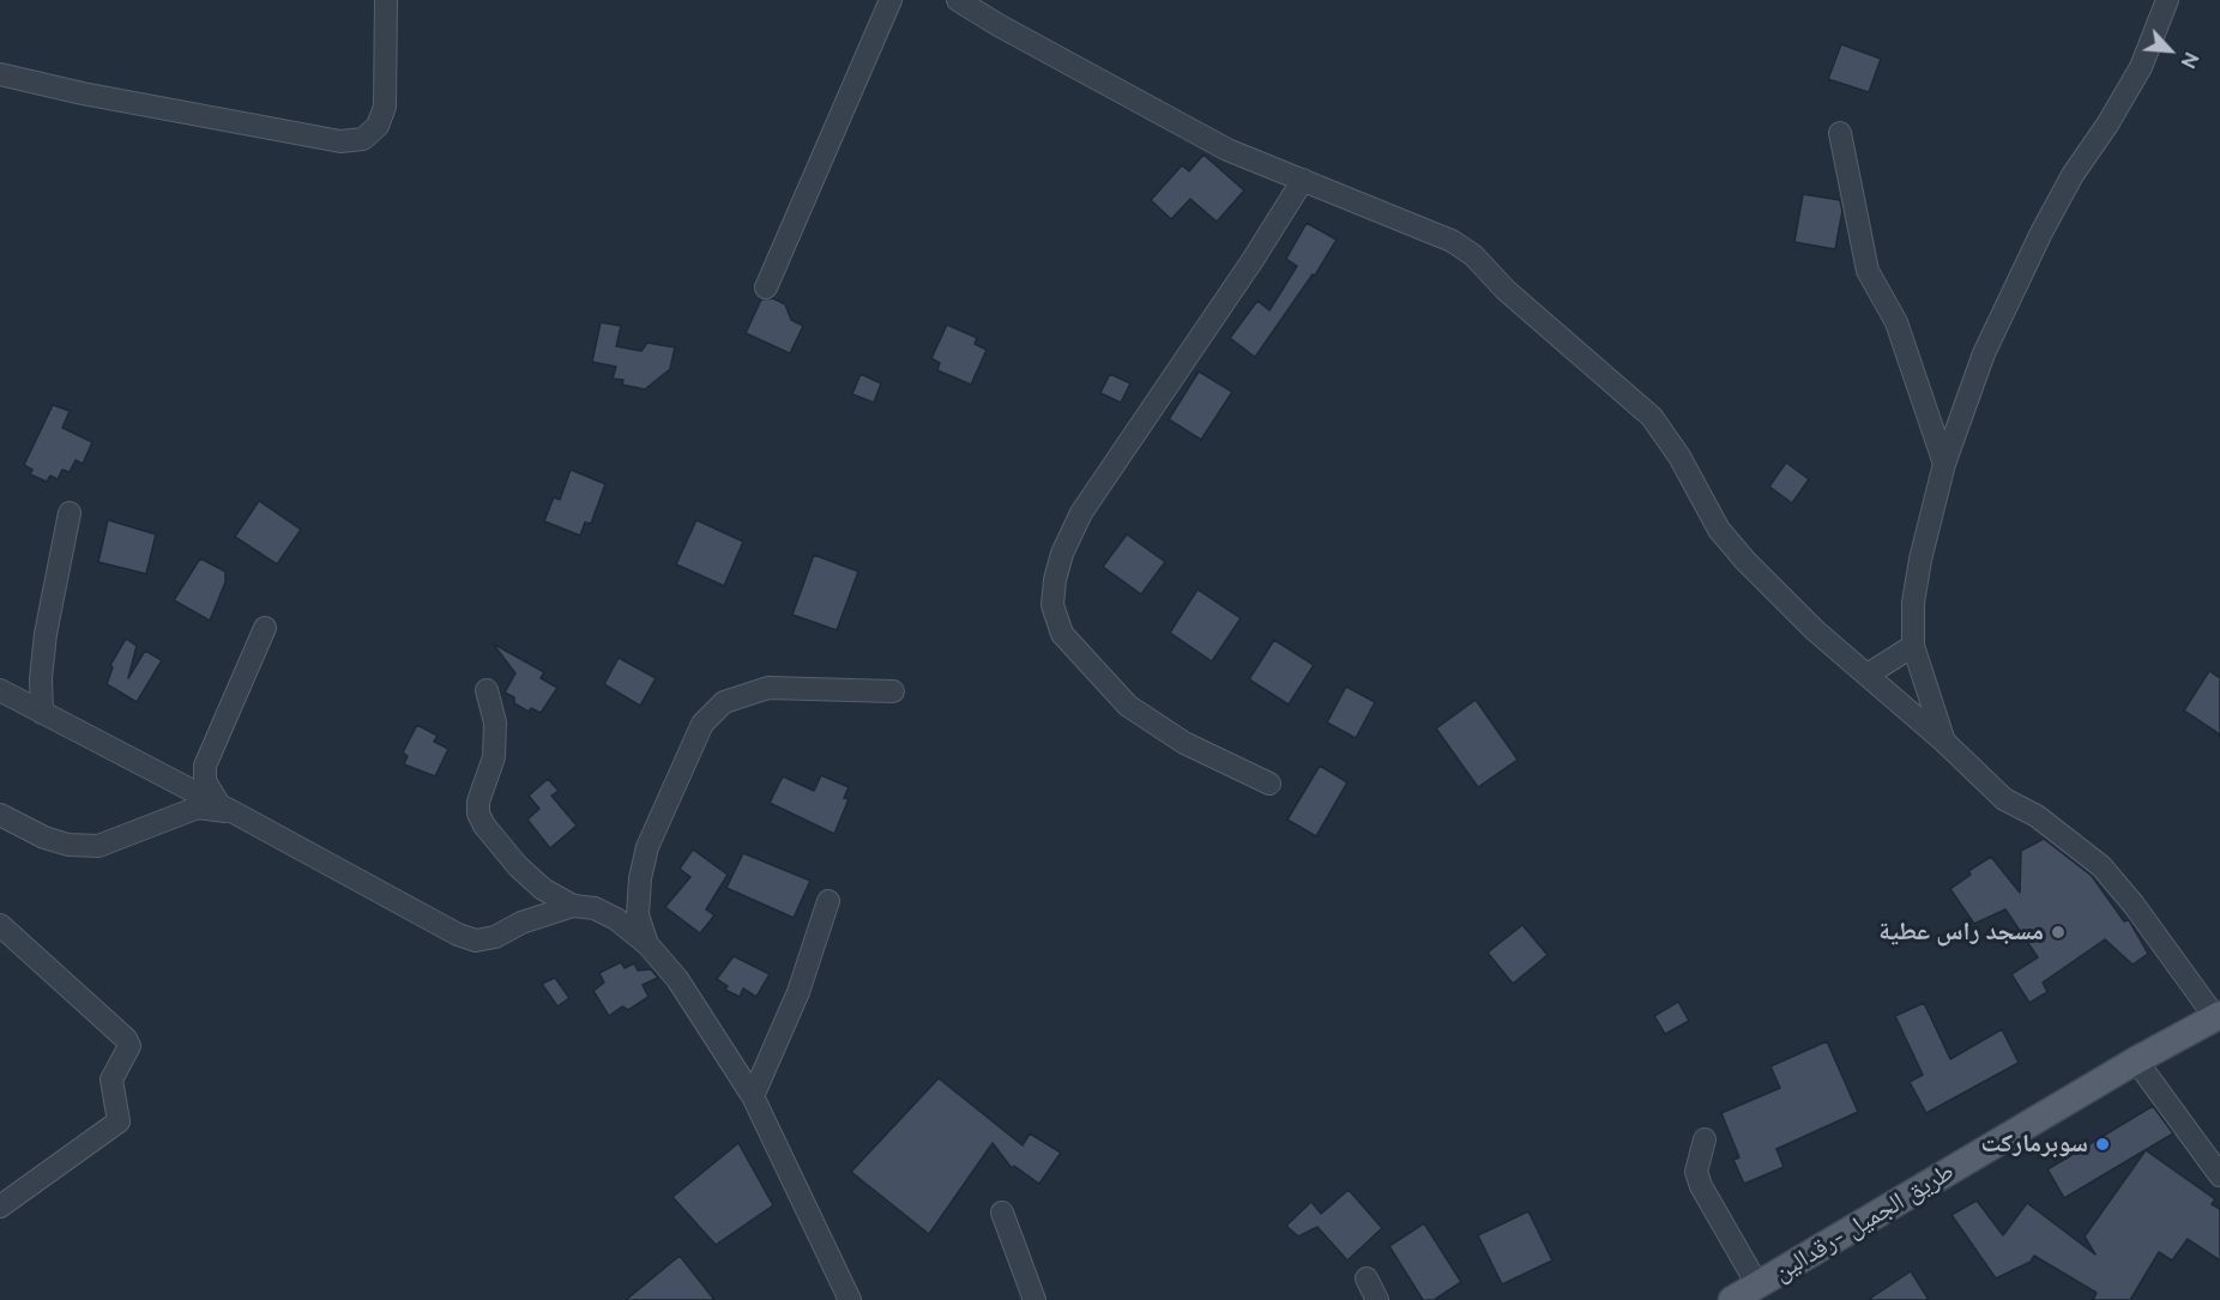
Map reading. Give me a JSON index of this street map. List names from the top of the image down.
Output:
{
  "streets": {
    "main road": ["طريق الجميل -رقدالين"]
  },
  "places": ["مسجد راس عطية", "سوبرماركت"],
  "north": "bottom right"
}
